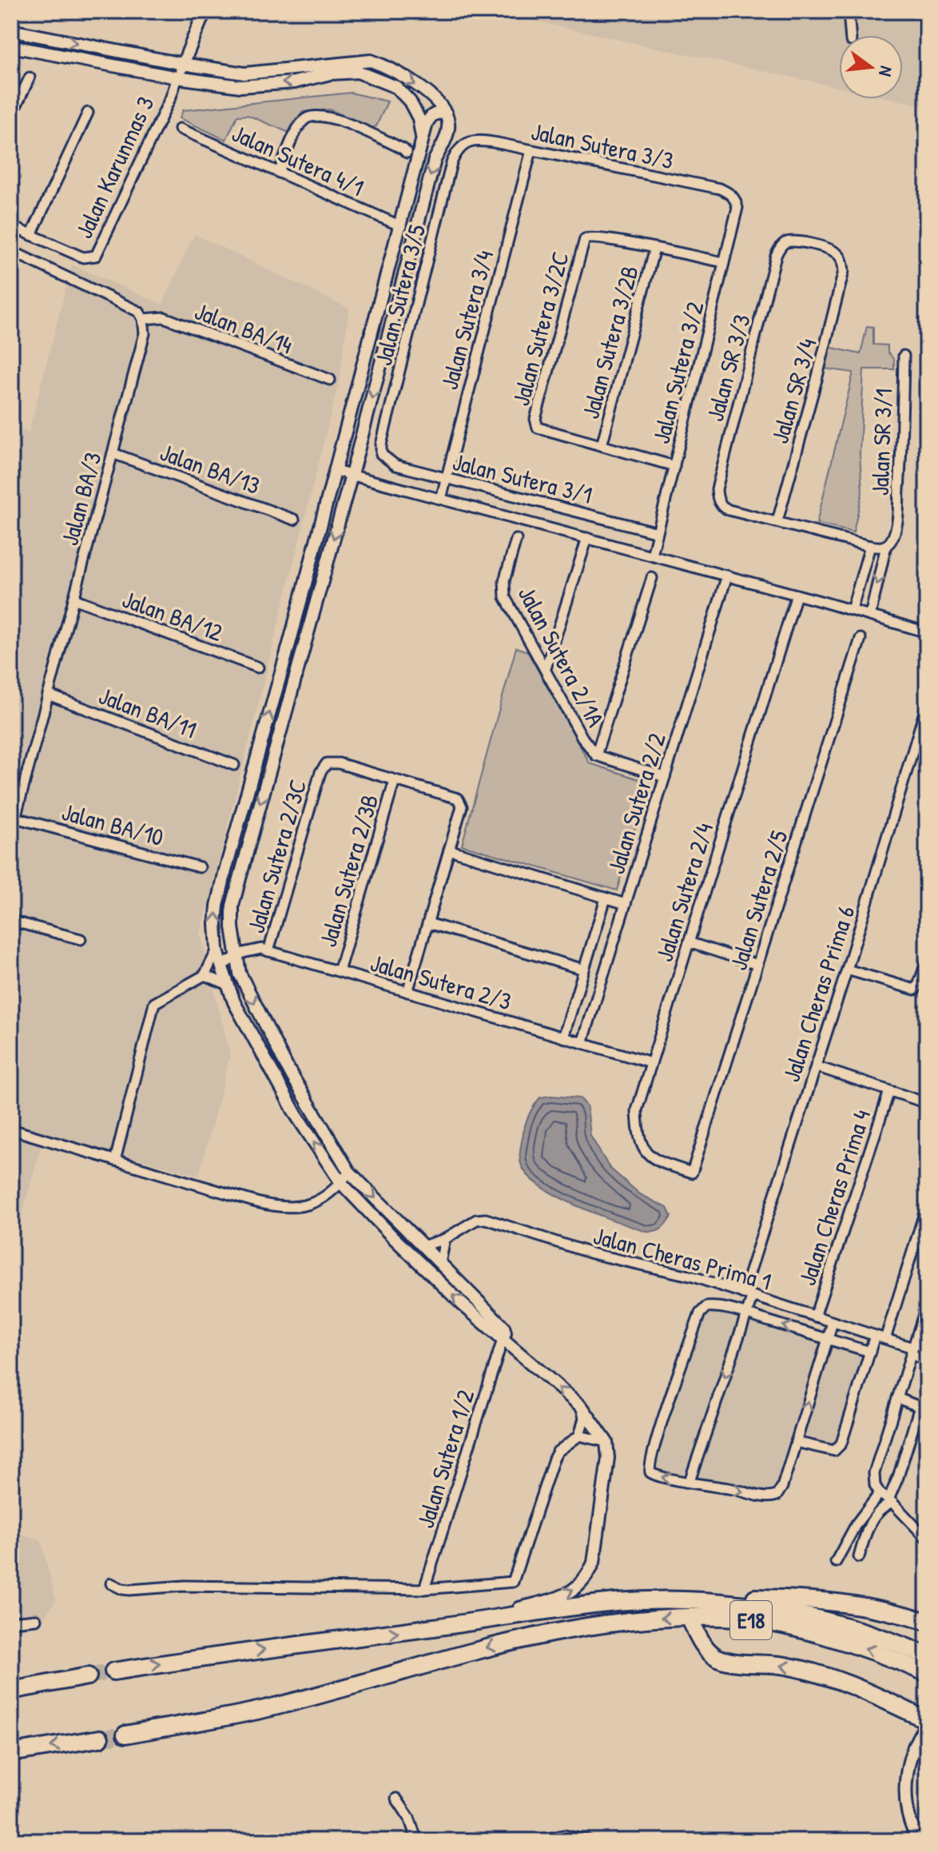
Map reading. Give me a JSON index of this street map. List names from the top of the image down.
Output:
{
  "streets": {
    "highway": ["E18"],
    "street": [
      "Jalan Sutera 3/3",
      "Jalan Sutera 4/1",
      "Jalan Karunmas 3",
      "Jalan Sutera 3/5",
      "Jalan Sutera 3/4",
      "Jalan BA/14",
      "Jalan Sutera 3/2C",
      "Jalan Sutera 3/2B",
      "Jalan SR 3/3",
      "Jalan Sutera 3/2",
      "Jalan SR 3/4",
      "Jalan SR 3/1",
      "Jalan BA/13",
      "Jalan Sutera 3/1",
      "Jalan BA/3",
      "Jalan BA/12",
      "Jalan Sutera 2/1A",
      "Jalan BA/11",
      "Jalan Sutera 2/2",
      "Jalan BA/10",
      "Jalan Sutera 2/3C",
      "Jalan Sutera 2/3B",
      "Jalan Sutera 2/4",
      "Jalan Sutera 2/5",
      "Jalan Sutera 2/3",
      "Jalan Cheras Prima 6",
      "Jalan Cheras Prima 4",
      "Jalan Cheras Prima 1",
      "Jalan Sutera 1/2"
    ]
  },
  "crossings": [
    ["Jalan Sutera 3/3", "Jalan Sutera 3/5"],
    ["Jalan Sutera 3/3", "Jalan Sutera 3/4"],
    ["Jalan Sutera 3/3", "Jalan Sutera 3/2"],
    ["Jalan Sutera 3/5", "Jalan Sutera 3/1"],
    ["Jalan Sutera 3/4", "Jalan Sutera 3/1"],
    ["Jalan BA/14", "Jalan BA/3"],
    ["Jalan Sutera 3/2C", "Jalan Sutera 3/2B"],
    ["Jalan SR 3/3", "Jalan SR 3/4"],
    ["Jalan Sutera 3/2", "Jalan Sutera 3/1"],
    ["Jalan BA/13", "Jalan BA/3"],
    ["Jalan BA/3", "Jalan BA/12"],
    ["Jalan BA/3", "Jalan BA/11"],
    ["Jalan BA/3", "Jalan BA/10"],
    ["Jalan Sutera 2/1A", "Jalan Sutera 2/2"],
    ["Jalan Sutera 2/2", "Jalan Sutera 2/3"],
    ["Jalan Sutera 2/3C", "Jalan Sutera 2/3B"],
    ["Jalan Sutera 2/3C", "Jalan Sutera 2/3"],
    ["Jalan Sutera 2/3B", "Jalan Sutera 2/3"],
    ["Jalan Sutera 2/4", "Jalan Sutera 2/5"],
    ["Jalan Sutera 2/4", "Jalan Sutera 2/3"],
    ["Jalan Cheras Prima 6", "Jalan Cheras Prima 1"],
    ["Jalan Cheras Prima 4", "Jalan Cheras Prima 1"]
  ],
  "north": "right"
}
